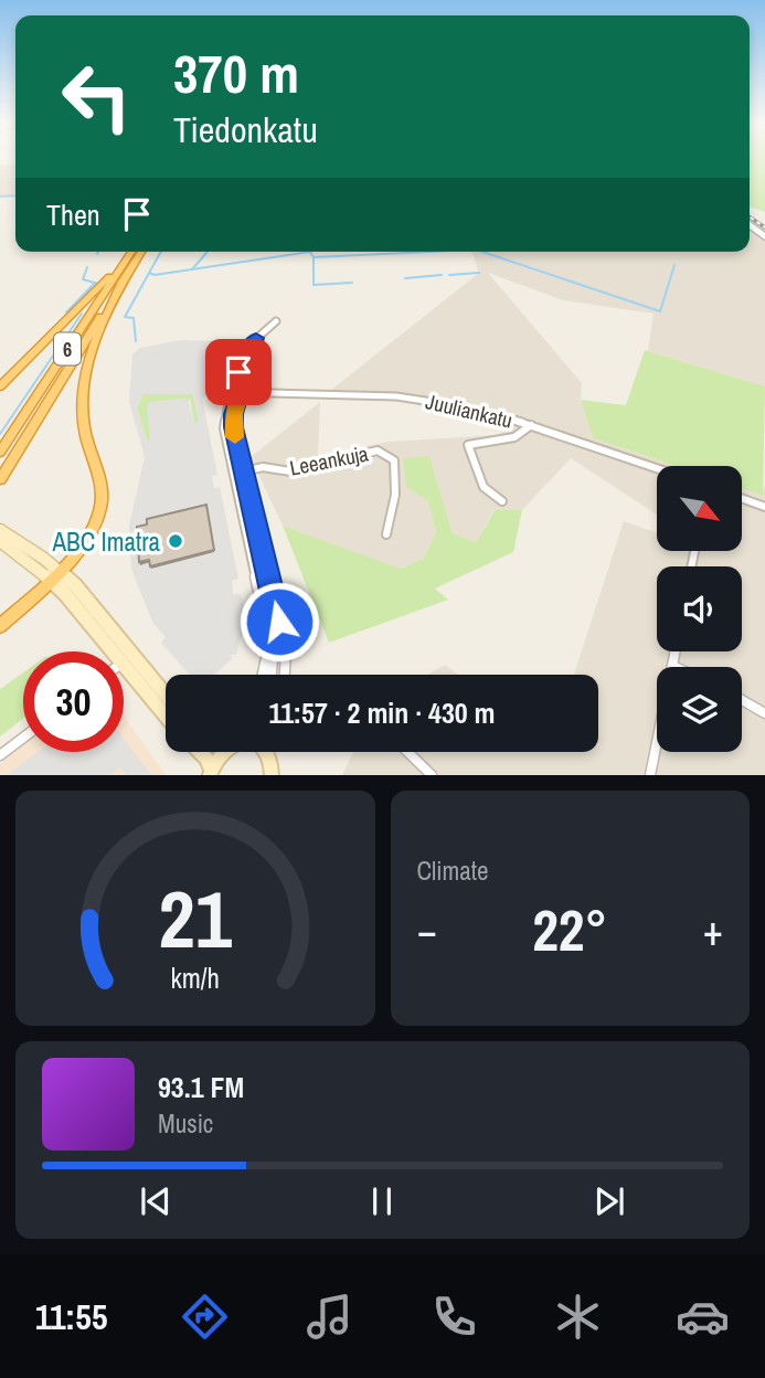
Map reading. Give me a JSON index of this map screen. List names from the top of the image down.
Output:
{
  "streets": {
    "highway": ["6"],
    "street": ["Juuliankatu", "Leeankuja"]
  },
  "places": ["ABC Imatra"],
  "north": "bottom right",
  "page": {
    "turn": ["370 m", "Tiedonkatu"],
    "then": "Then",
    "limit": "30",
    "trip": "11:57 · 2 min · 430 m",
    "tile": "Climate",
    "heat": ["−", "22°", "+"],
    "song": ["93.1 FM", "Music"],
    "tabs": "11:55",
    "gauge": ["21", "km/h"]
  }
}
